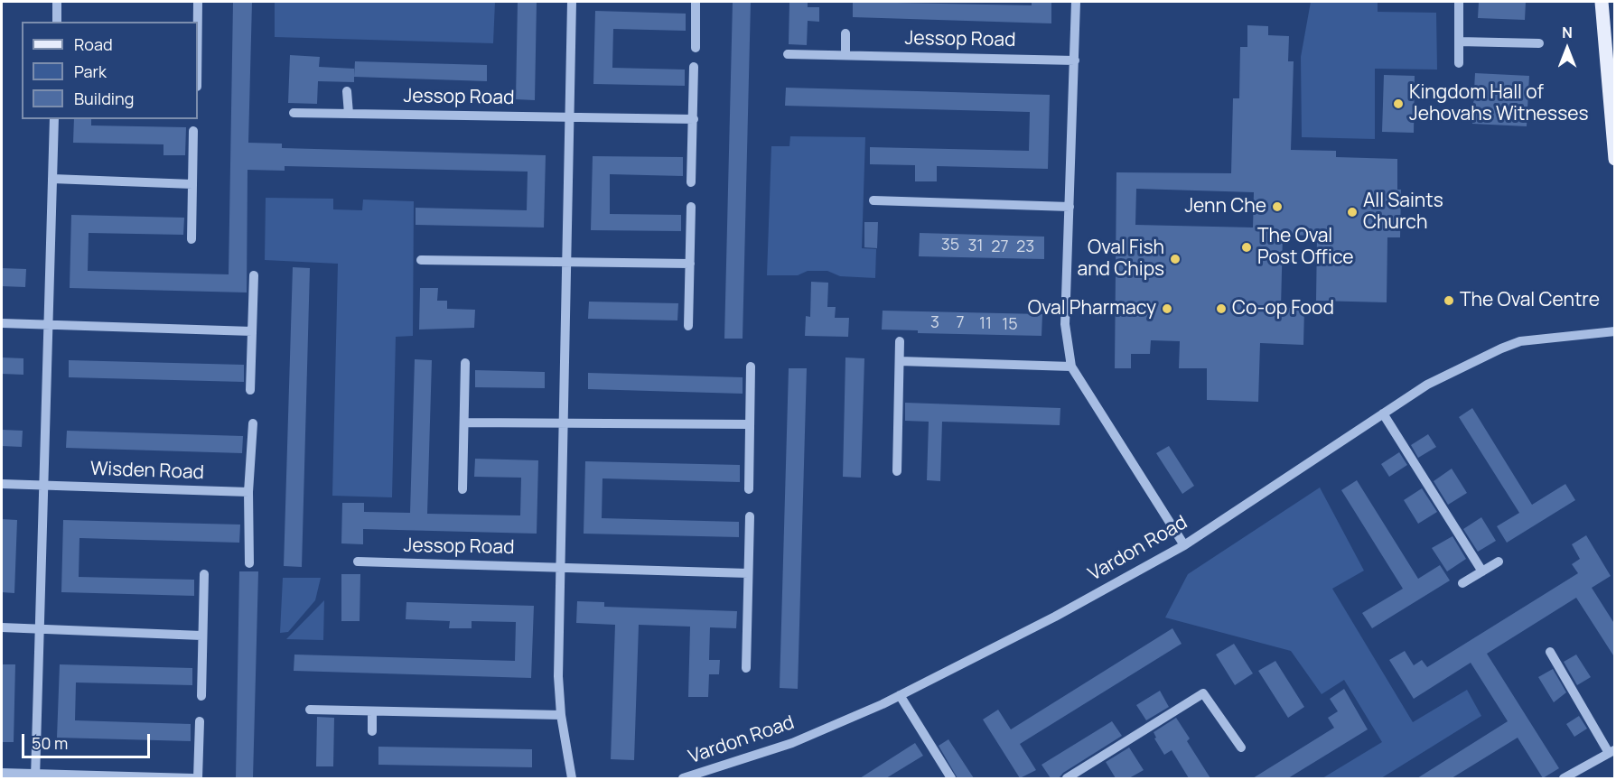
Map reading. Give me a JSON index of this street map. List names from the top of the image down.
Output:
{
  "streets": {
    "street": ["Jessop Road", "Wisden Road", "Vardon Road"]
  },
  "places": [
    "Kingdom Hall of Jehovahs Witnesses",
    "Jenn Che",
    "All Saints Church",
    "The Oval Post Office",
    "Oval Fish and Chips",
    "The Oval Centre",
    "Oval Pharmacy",
    "Co-op Food"
  ],
  "house_numbers": [
    "35",
    "31",
    "27",
    "23",
    "3",
    "7",
    "11",
    "15"
  ],
  "legend": ["Road", "Park", "Building"],
  "scale_bar": "50 m",
  "north": "top"
}
